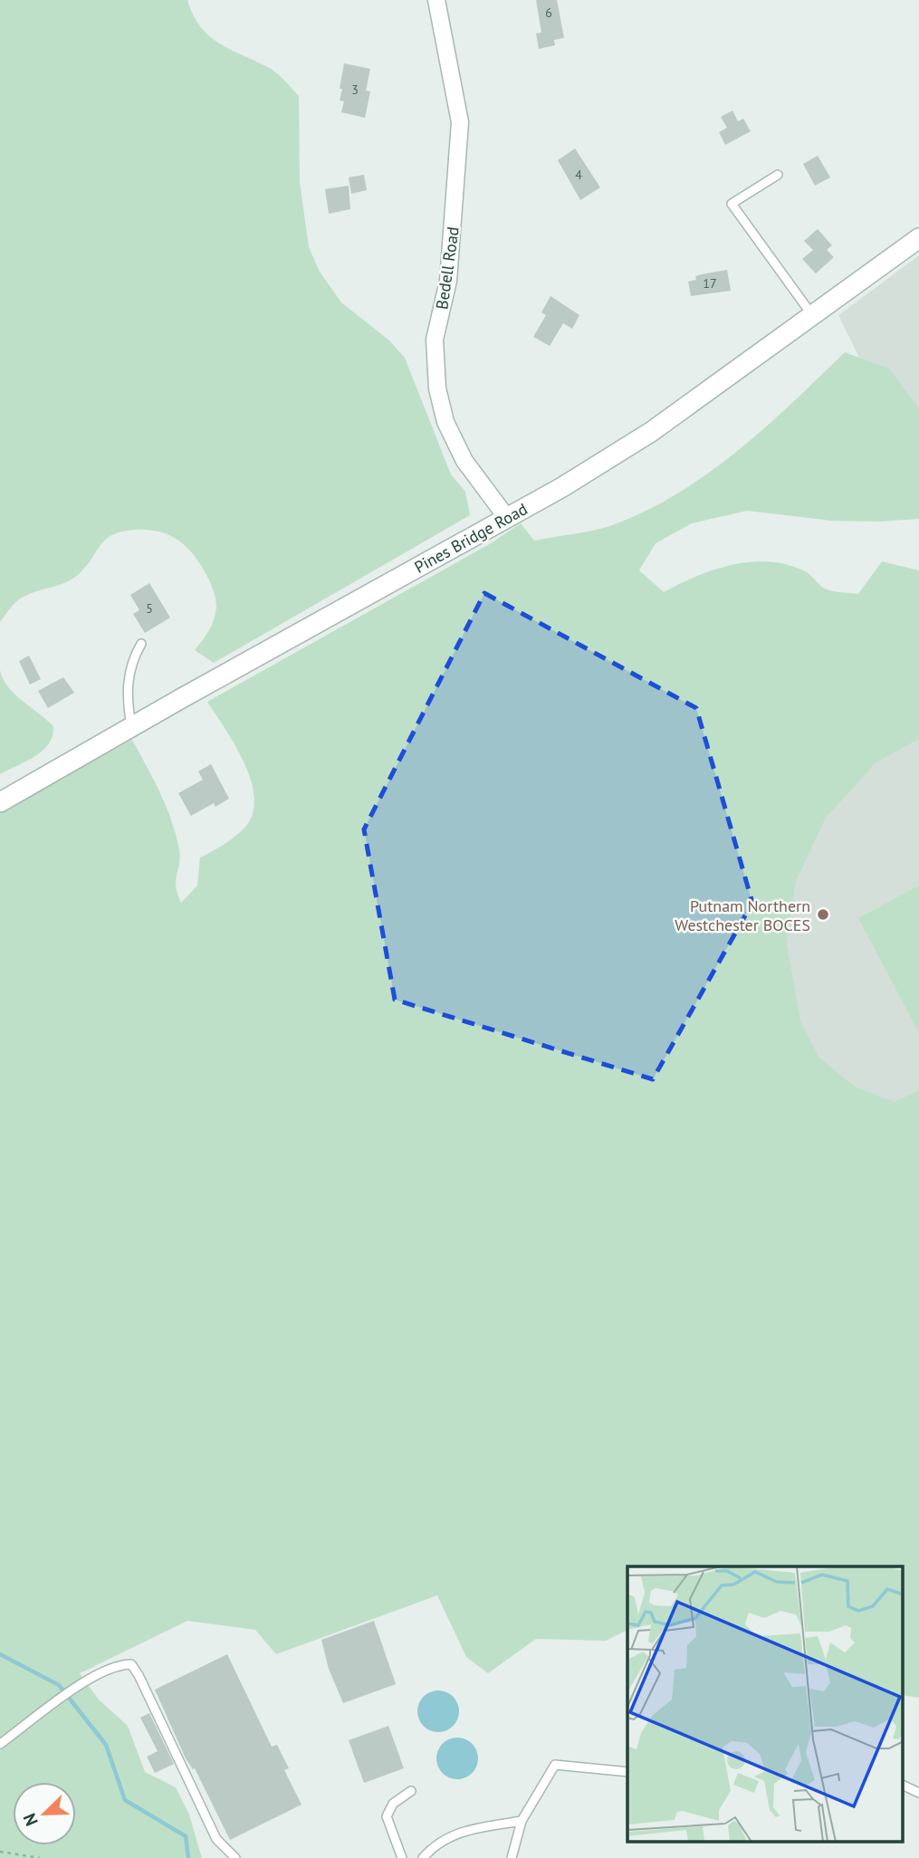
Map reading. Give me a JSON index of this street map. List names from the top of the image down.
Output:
{
  "streets": {
    "street": ["Bedell Road", "Pines Bridge Road"]
  },
  "crossings": [
    ["Bedell Road", "Pines Bridge Road"]
  ],
  "places": ["Putnam Northern Westchester BOCES"],
  "house_numbers": [
    "6",
    "3",
    "4",
    "17",
    "5"
  ],
  "north": "bottom left"
}
